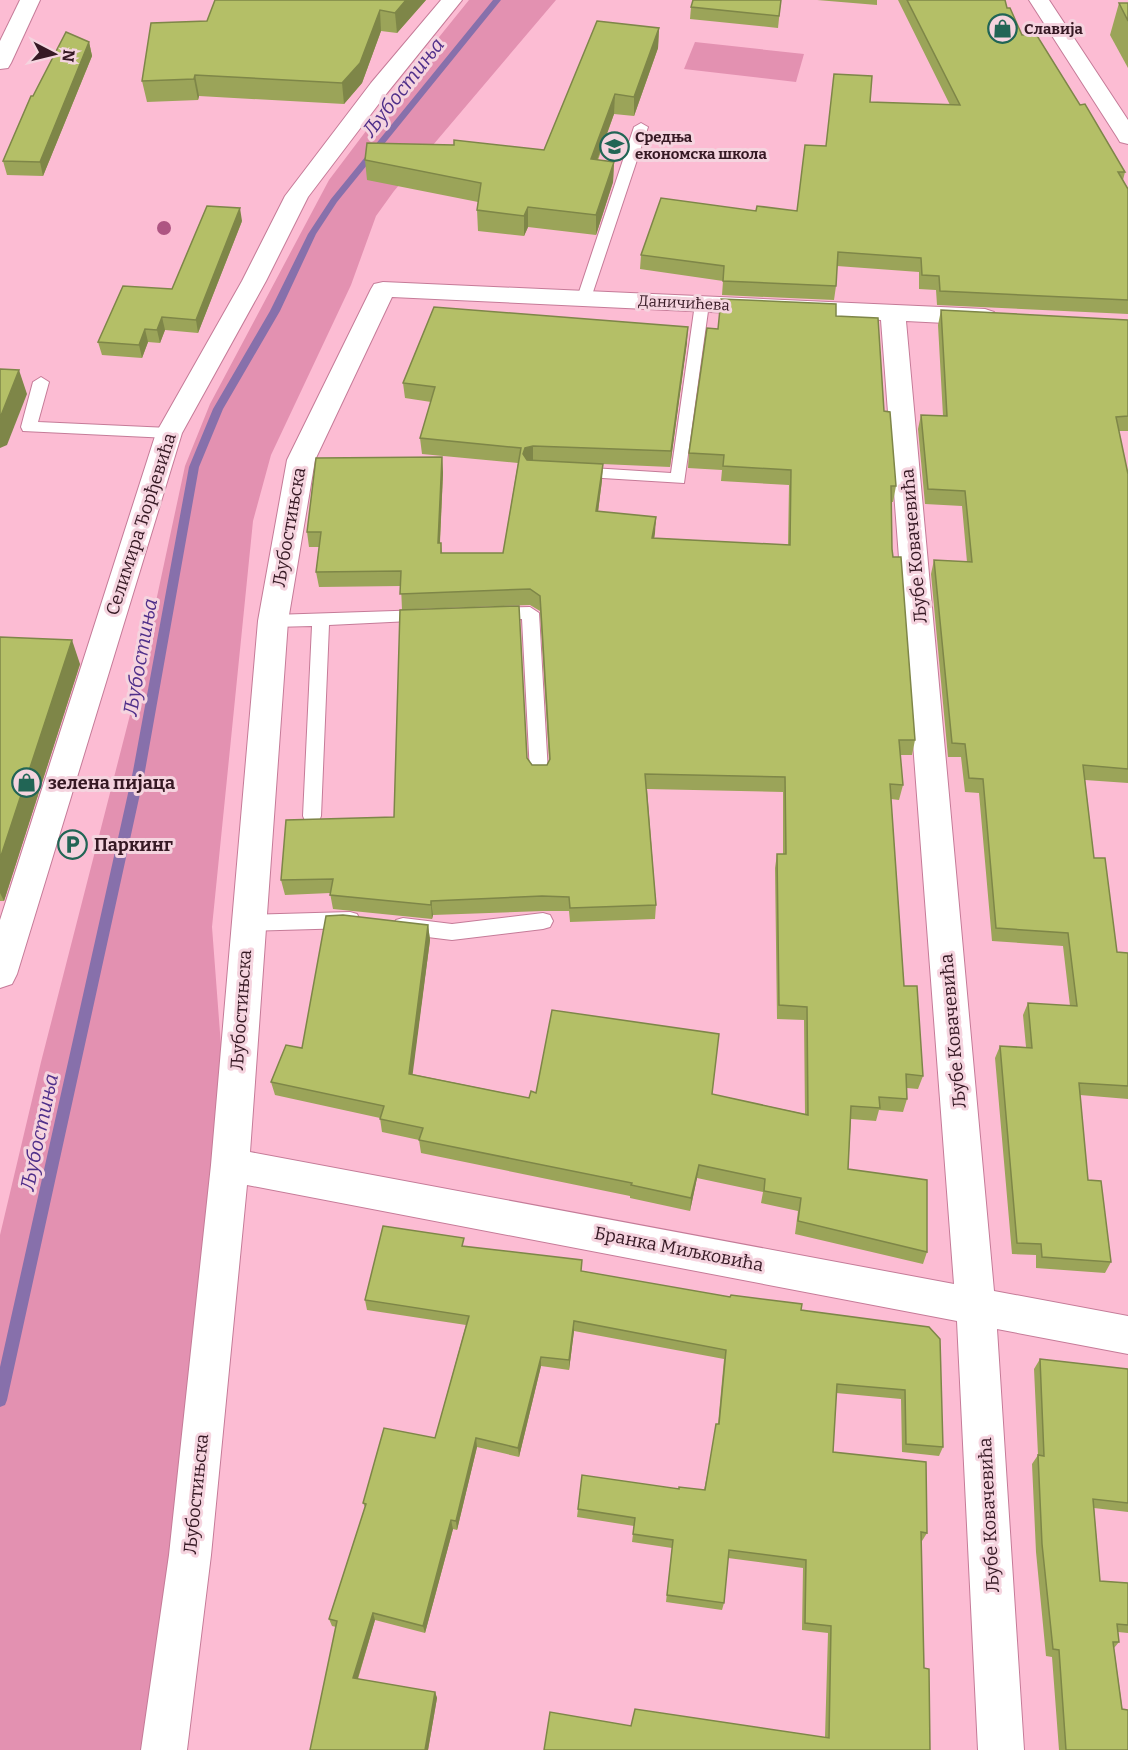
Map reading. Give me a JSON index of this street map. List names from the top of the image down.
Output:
{
  "streets": {
    "street": [
      "Даничићева",
      "Селимира Ђорђевића",
      "Љубостињска",
      "Љубе Ковачевића",
      "Бранка Миљковића"
    ]
  },
  "crossings": [
    ["Даничићева", "Љубостињска"],
    ["Даничићева", "Љубе Ковачевића"],
    ["Љубостињска", "Бранка Миљковића"],
    ["Љубе Ковачевића", "Бранка Миљковића"]
  ],
  "water": ["Љубостиња"],
  "places": {
    "shop": ["Славија", "зелена пијаца"],
    "school or university": ["Средња економска школа"],
    "parking": ["Паркинг"]
  },
  "north": "right"
}
